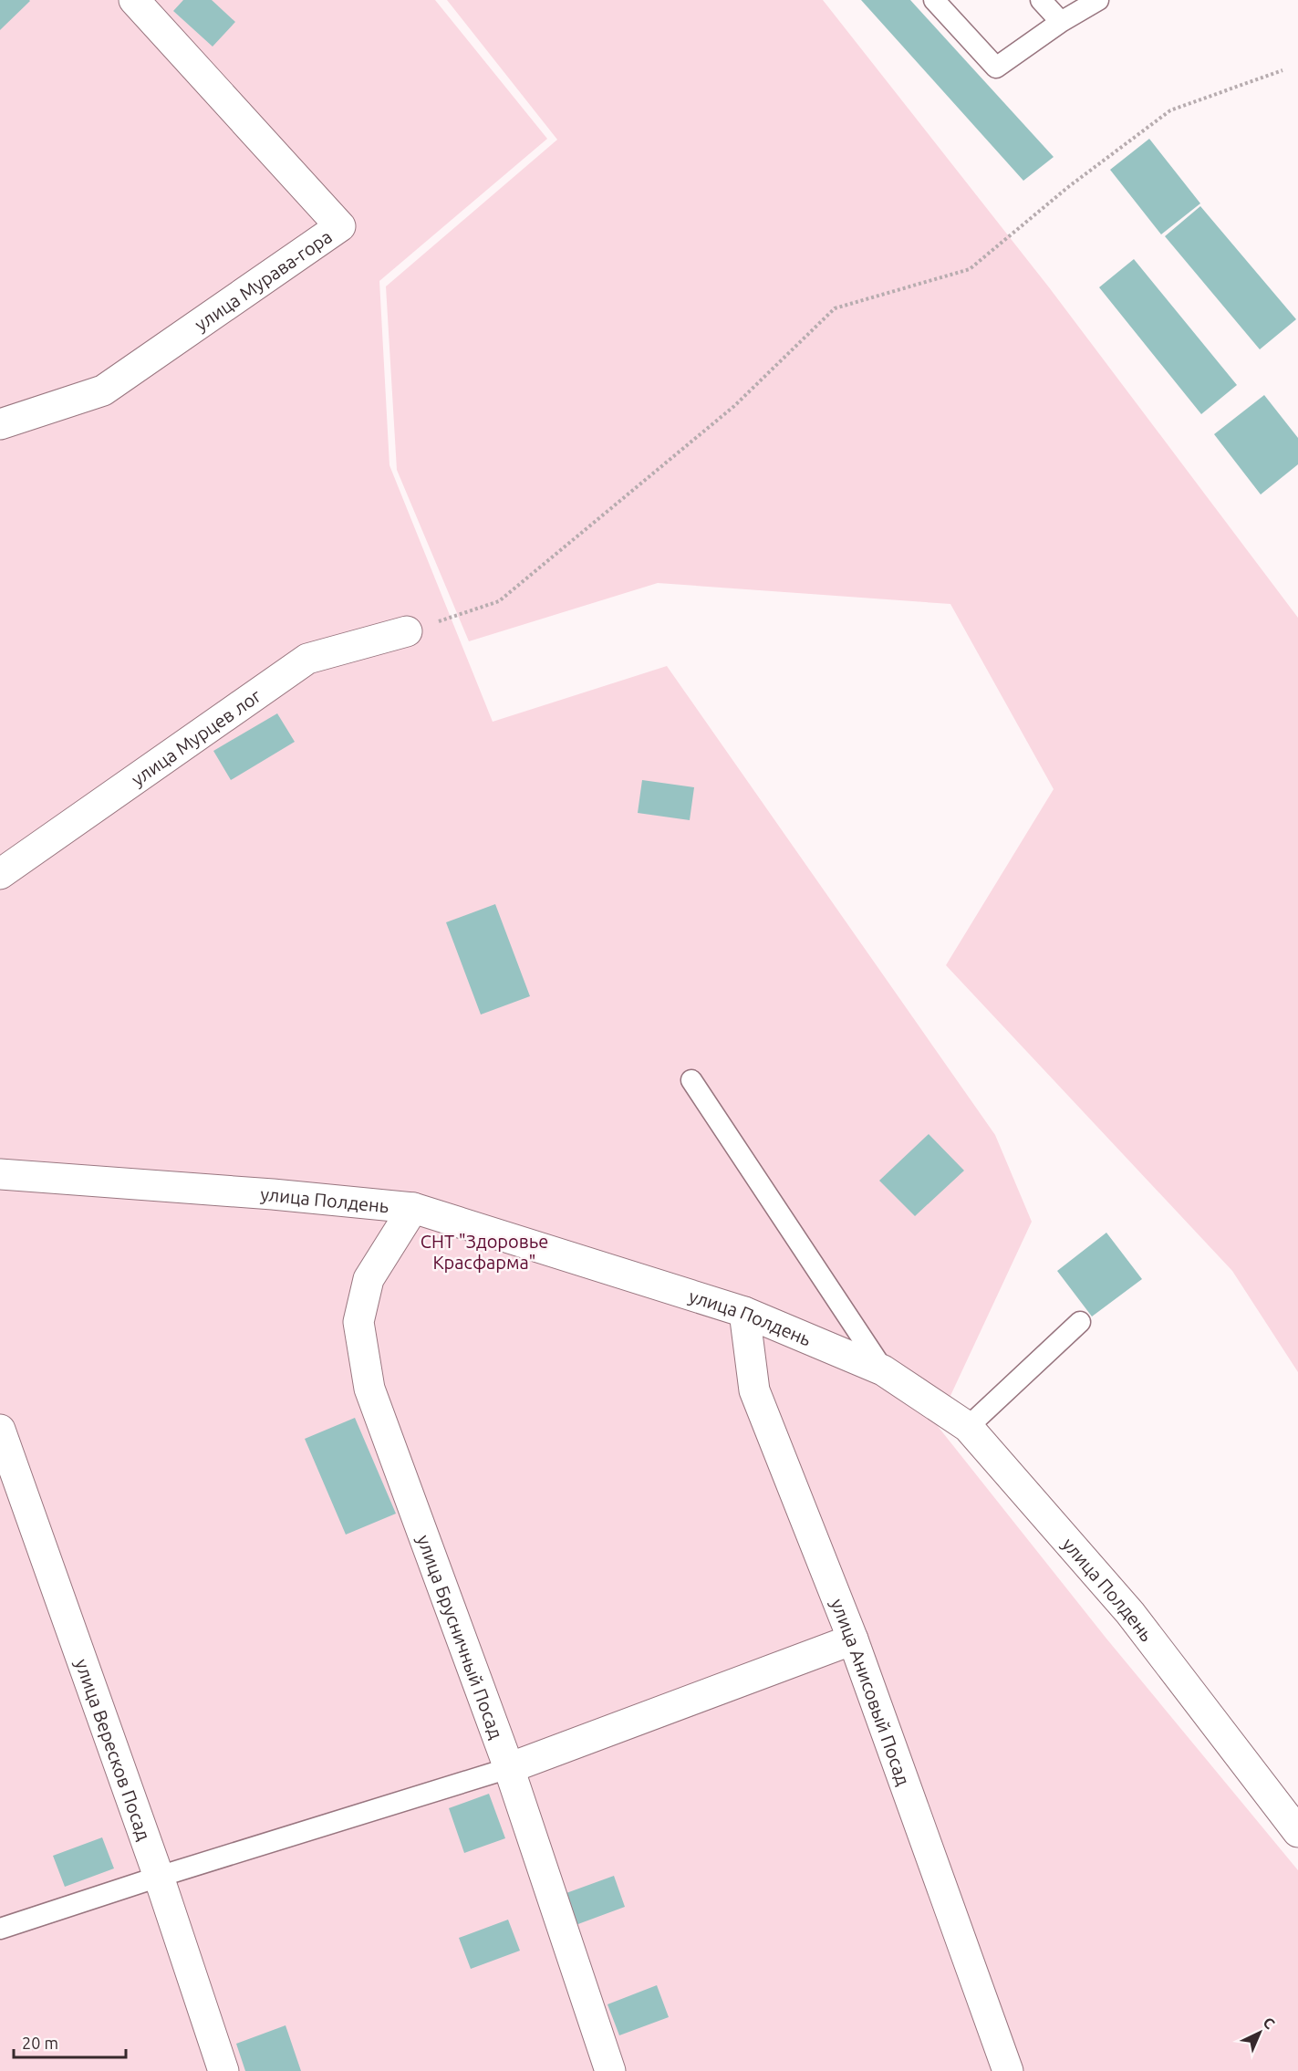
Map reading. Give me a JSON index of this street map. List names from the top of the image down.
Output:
{
  "streets": {
    "street": [
      "улица Мурава-гора",
      "улица Мурцев лог",
      "улица Полдень",
      "улица Брусничный Посад",
      "улица Анисовый Посад",
      "улица Вересков Посад"
    ]
  },
  "crossings": [
    ["улица Полдень", "улица Брусничный Посад"],
    ["улица Полдень", "улица Анисовый Посад"]
  ],
  "parks": ["СНТ \"Здоровье Красфарма\""],
  "scale_bar": "20 m",
  "north": "top right"
}
